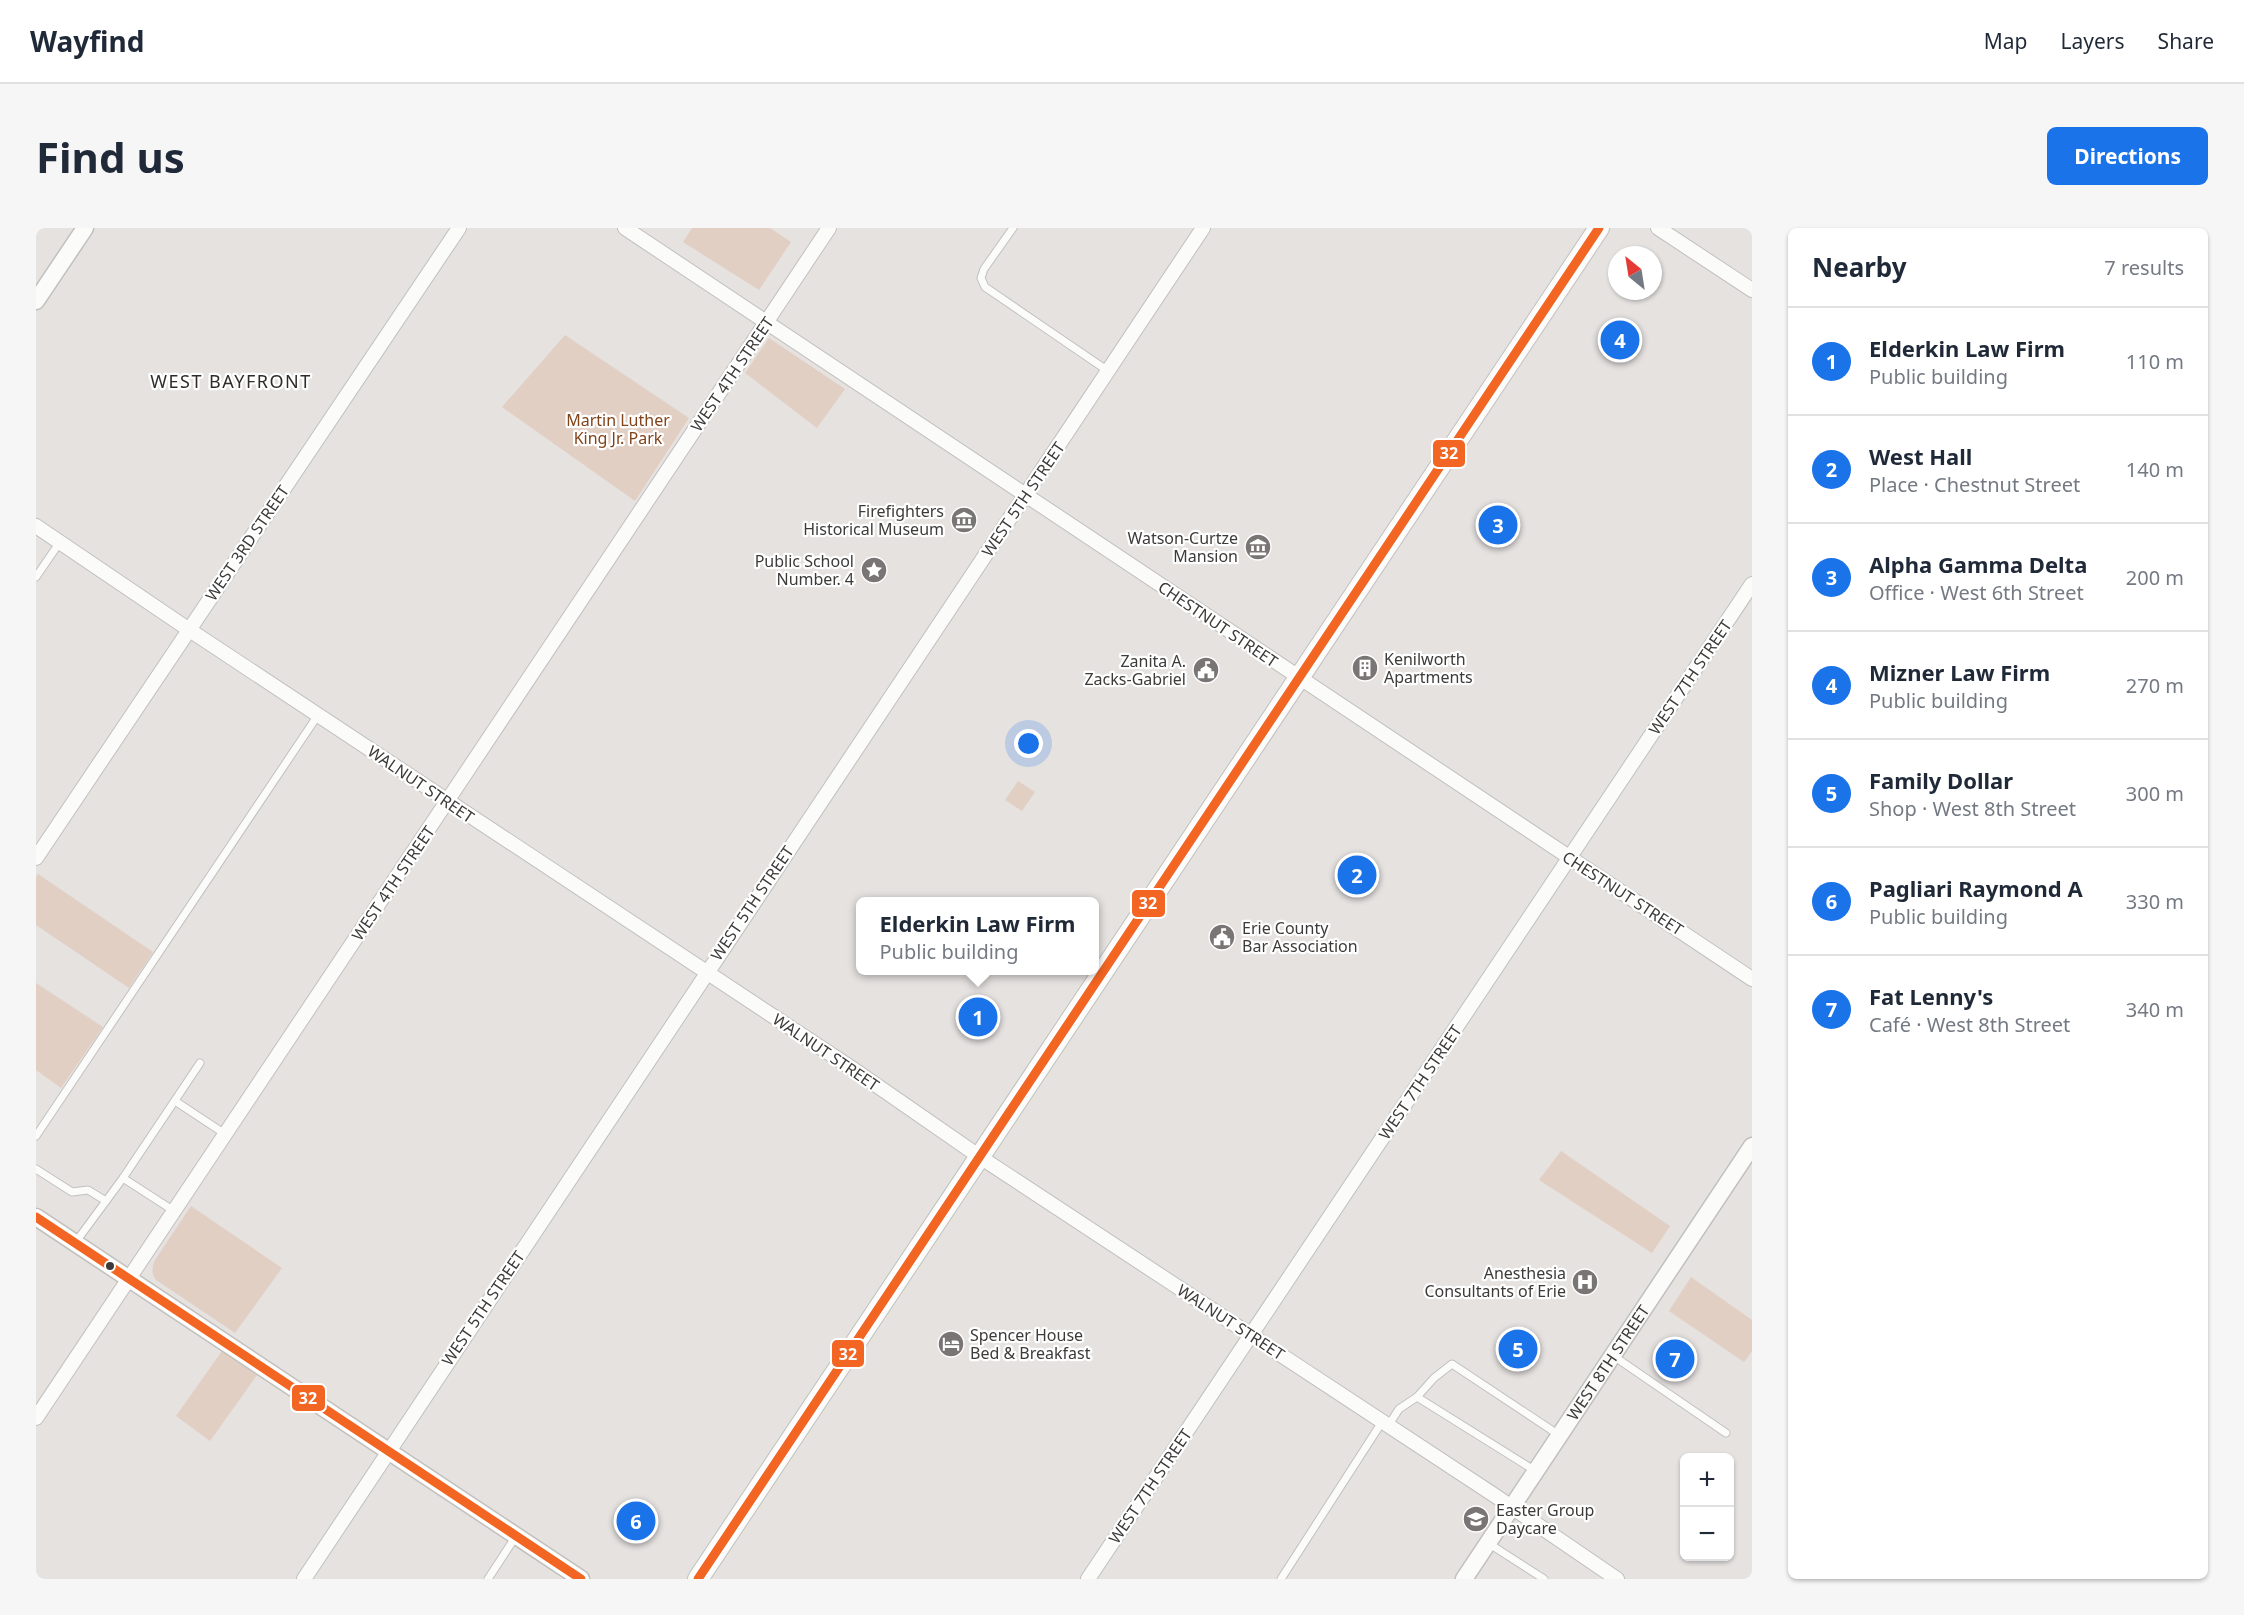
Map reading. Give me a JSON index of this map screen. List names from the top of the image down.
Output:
{
  "streets": {
    "street": [
      "WEST 4TH STREET",
      "WEST 5TH STREET",
      "WEST 3RD STREET",
      "CHESTNUT STREET",
      "WEST 7TH STREET",
      "WALNUT STREET",
      "WEST 8TH STREET"
    ]
  },
  "crossings": [
    ["WEST 4TH STREET", "CHESTNUT STREET"],
    ["WEST 4TH STREET", "WALNUT STREET"],
    ["WEST 5TH STREET", "CHESTNUT STREET"],
    ["WEST 5TH STREET", "WALNUT STREET"],
    ["WEST 3RD STREET", "WALNUT STREET"],
    ["CHESTNUT STREET", "WEST 7TH STREET"],
    ["WEST 7TH STREET", "WALNUT STREET"],
    ["WALNUT STREET", "WEST 8TH STREET"]
  ],
  "districts": ["WEST BAYFRONT"],
  "parks": ["Martin Luther King Jr. Park"],
  "places": {
    "museum": ["Firefighters Historical Museum", "Watson-Curtze Mansion"],
    "place": ["Public School Number. 4"],
    "building": ["Kenilworth Apartments"],
    "public building": ["Zanita A. Zacks-Gabriel", "Erie County Bar Association"],
    "hospital": ["Anesthesia Consultants of Erie"],
    "hotel": ["Spencer House Bed & Breakfast"],
    "school or university": ["Easter Group Daycare"]
  },
  "lines": ["transit line 32"],
  "north": "top left",
  "page": {
    "header": "Wayfind",
    "nav": ["Map", "Layers", "Share"],
    "buttons": "Directions",
    "title": "Find us",
    "heading": ["Nearby", "7 results"],
    "list": [
      {
        "mark": "1",
        "name": "Elderkin Law Firm",
        "note": "Public building",
        "value": "110 m"
      },
      {
        "mark": "2",
        "name": "West Hall",
        "note": "Place · Chestnut Street",
        "value": "140 m"
      },
      {
        "mark": "3",
        "name": "Alpha Gamma Delta",
        "note": "Office · West 6th Street",
        "value": "200 m"
      },
      {
        "mark": "4",
        "name": "Mizner Law Firm",
        "note": "Public building",
        "value": "270 m"
      },
      {
        "mark": "5",
        "name": "Family Dollar",
        "note": "Shop · West 8th Street",
        "value": "300 m"
      },
      {
        "mark": "6",
        "name": "Pagliari Raymond A",
        "note": "Public building",
        "value": "330 m"
      },
      {
        "mark": "7",
        "name": "Fat Lenny's",
        "note": "Café · West 8th Street",
        "value": "340 m"
      }
    ],
    "pins": [
      "4",
      "3",
      "2",
      "1",
      "5",
      "7",
      "6"
    ],
    "popup": ["Elderkin Law Firm", "Public building"],
    "map_buttons": ["+", "−"]
  }
}
